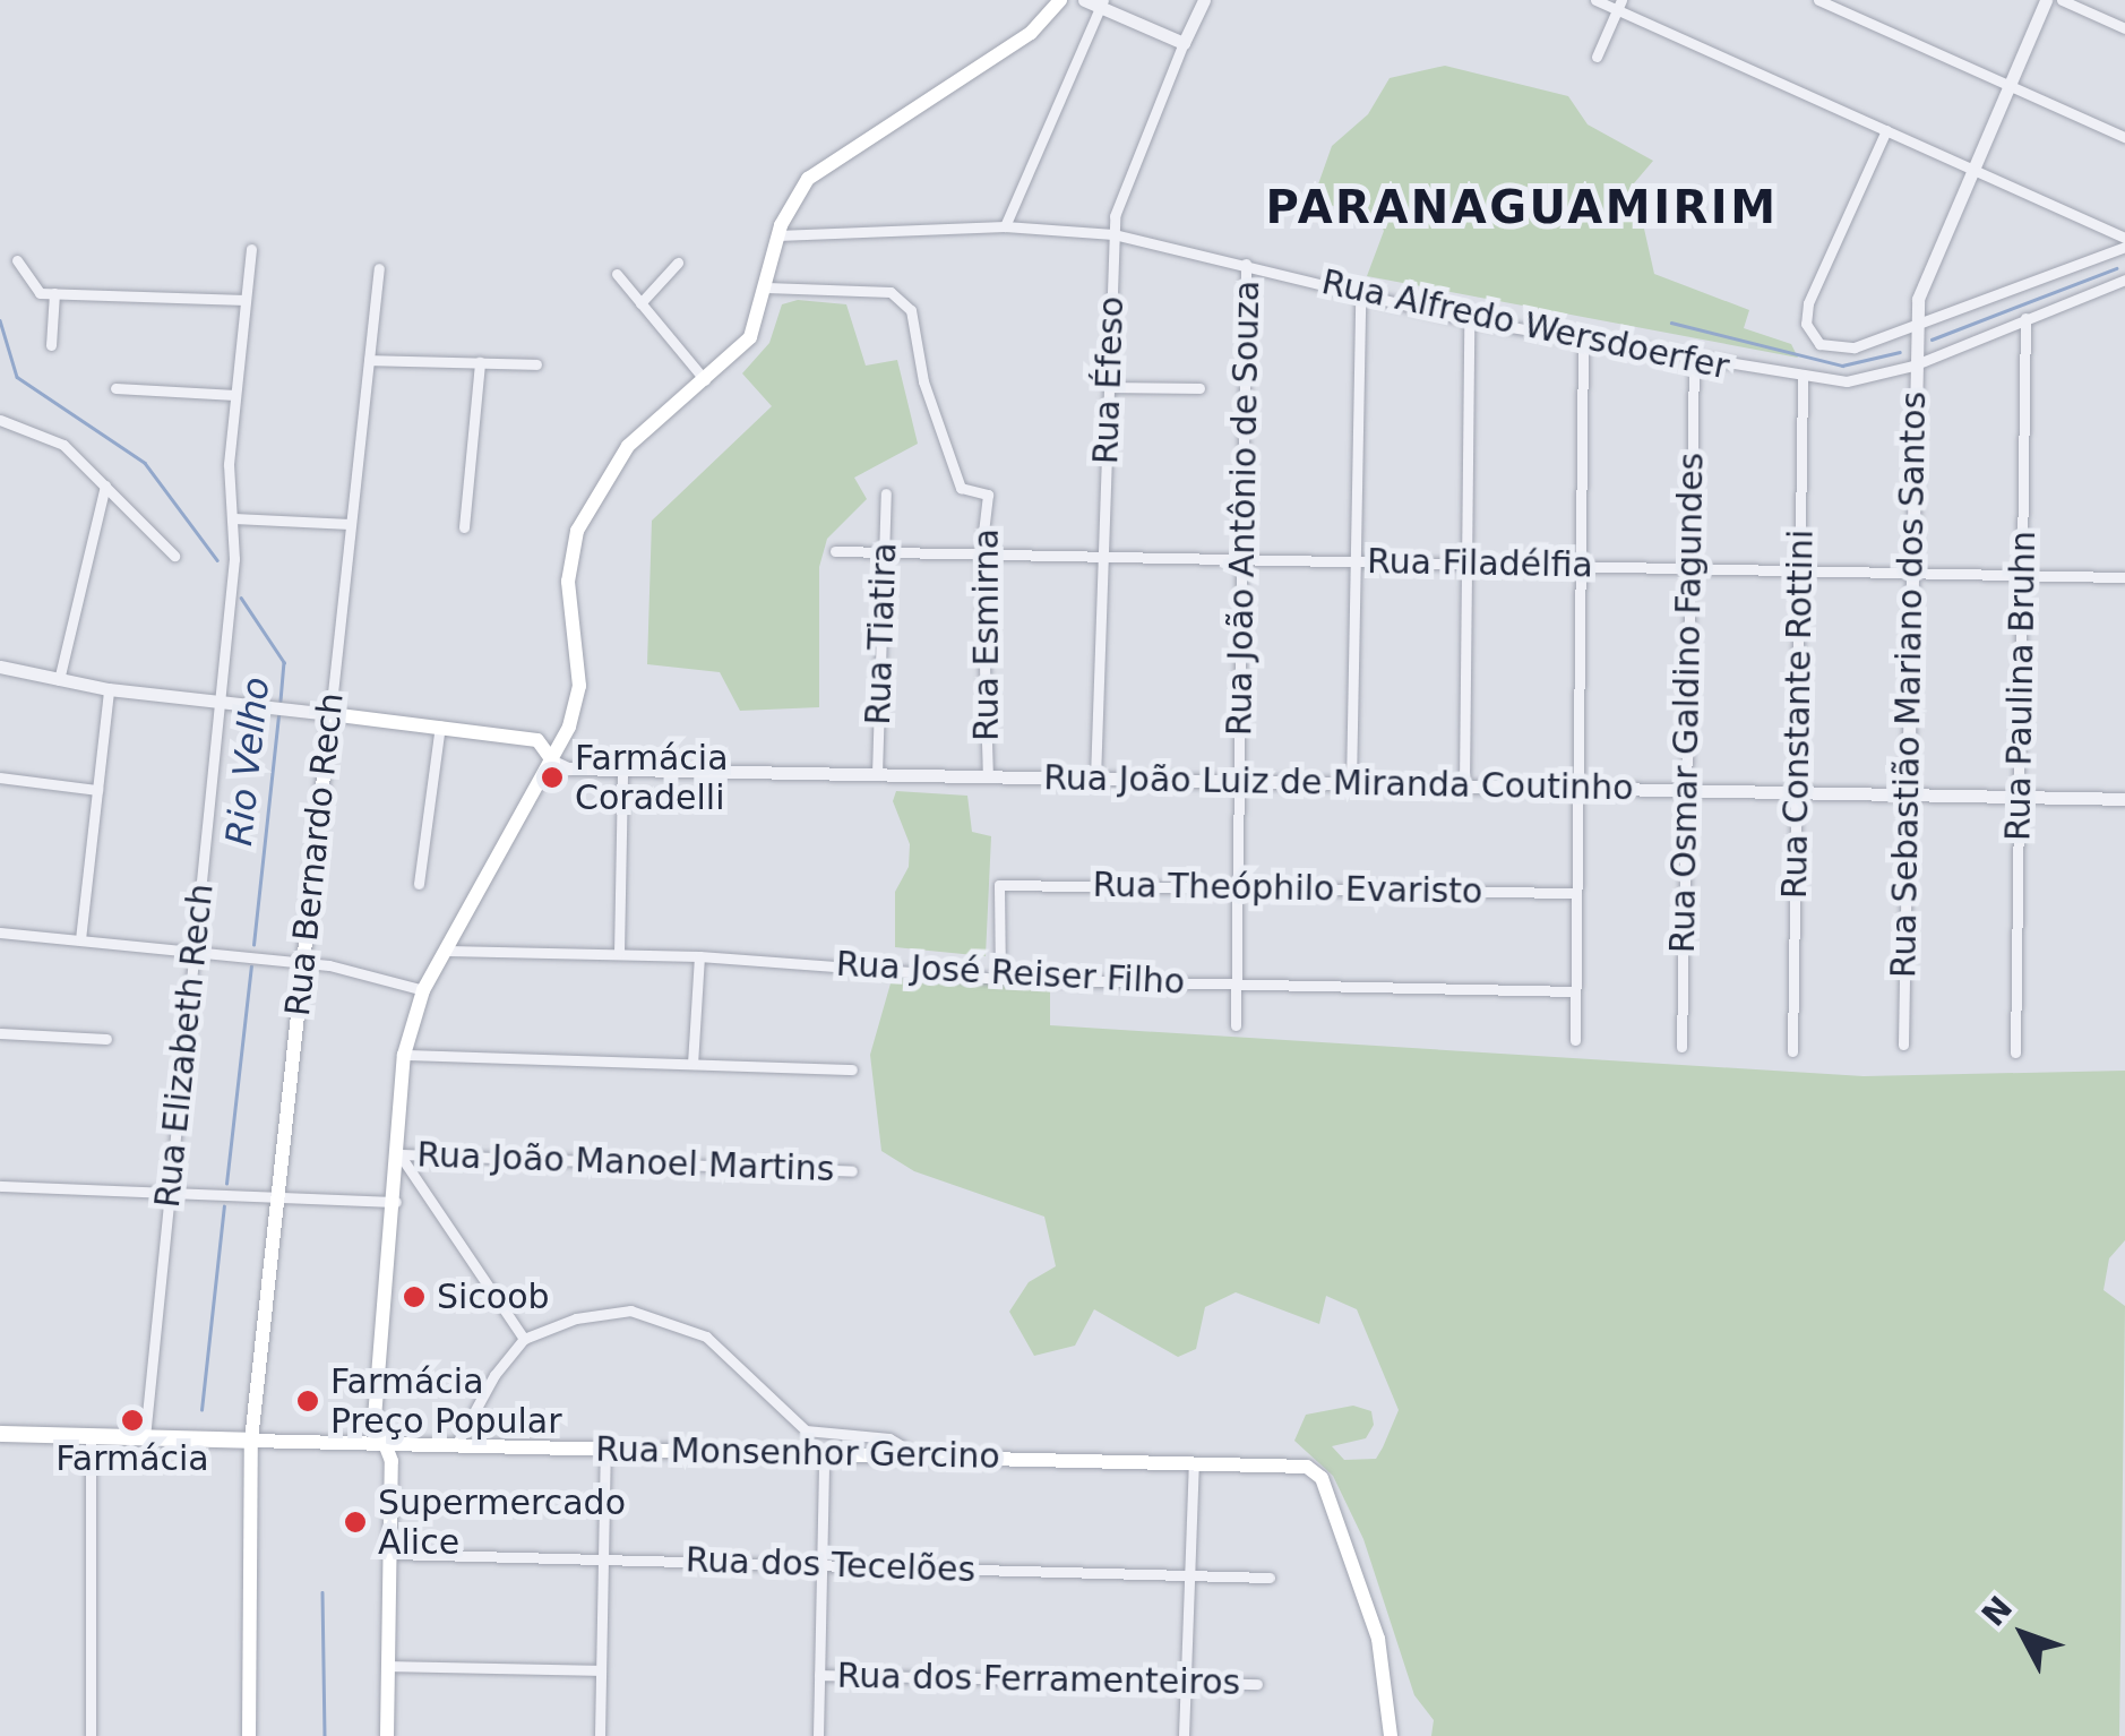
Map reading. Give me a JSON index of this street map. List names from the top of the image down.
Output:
{
  "streets": {
    "main road": ["Rua Bernardo Rech", "Rua Monsenhor Gercino"],
    "street": [
      "Rua Alfredo Wersdoerfer",
      "Rua Éfeso",
      "Rua João Antônio de Souza",
      "Rua Filadélfia",
      "Rua Tiatira",
      "Rua Esmirna",
      "Rua Sebastião Mariano dos Santos",
      "Rua Paulina Bruhn",
      "Rua Osmar Galdino Fagundes",
      "Rua Constante Rottini",
      "Rua João Luiz de Miranda Coutinho",
      "Rua Theóphilo Evaristo",
      "Rua José Reiser Filho",
      "Rua Elizabeth Rech",
      "Rua João Manoel Martins",
      "Rua dos Tecelões",
      "Rua dos Ferramenteiros"
    ]
  },
  "crossings": [
    ["Rua Alfredo Wersdoerfer", "Rua Éfeso"],
    ["Rua Alfredo Wersdoerfer", "Rua João Antônio de Souza"],
    ["Rua Alfredo Wersdoerfer", "Rua Sebastião Mariano dos Santos"],
    ["Rua Alfredo Wersdoerfer", "Rua Paulina Bruhn"],
    ["Rua Alfredo Wersdoerfer", "Rua Osmar Galdino Fagundes"],
    ["Rua Alfredo Wersdoerfer", "Rua Constante Rottini"],
    ["Rua Éfeso", "Rua Filadélfia"],
    ["Rua Éfeso", "Rua João Luiz de Miranda Coutinho"],
    ["Rua João Antônio de Souza", "Rua Filadélfia"],
    ["Rua João Antônio de Souza", "Rua João Luiz de Miranda Coutinho"],
    ["Rua João Antônio de Souza", "Rua Theóphilo Evaristo"],
    ["Rua João Antônio de Souza", "Rua José Reiser Filho"],
    ["Rua Filadélfia", "Rua Tiatira"],
    ["Rua Filadélfia", "Rua Esmirna"],
    ["Rua Filadélfia", "Rua Sebastião Mariano dos Santos"],
    ["Rua Filadélfia", "Rua Paulina Bruhn"],
    ["Rua Filadélfia", "Rua Osmar Galdino Fagundes"],
    ["Rua Filadélfia", "Rua Constante Rottini"],
    ["Rua Tiatira", "Rua João Luiz de Miranda Coutinho"],
    ["Rua Esmirna", "Rua João Luiz de Miranda Coutinho"],
    ["Rua Sebastião Mariano dos Santos", "Rua João Luiz de Miranda Coutinho"],
    ["Rua Paulina Bruhn", "Rua João Luiz de Miranda Coutinho"],
    ["Rua Osmar Galdino Fagundes", "Rua João Luiz de Miranda Coutinho"],
    ["Rua Constante Rottini", "Rua João Luiz de Miranda Coutinho"],
    ["Rua Bernardo Rech", "Rua Monsenhor Gercino"],
    ["Rua Theóphilo Evaristo", "Rua José Reiser Filho"],
    ["Rua Elizabeth Rech", "Rua Monsenhor Gercino"]
  ],
  "districts": ["PARANAGUAMIRIM"],
  "water": ["Rio Velho"],
  "places": [
    "Farmácia Coradelli",
    "Sicoob",
    "Farmácia Preço Popular",
    "Farmácia",
    "Supermercado Alice"
  ],
  "north": "top left"
}
